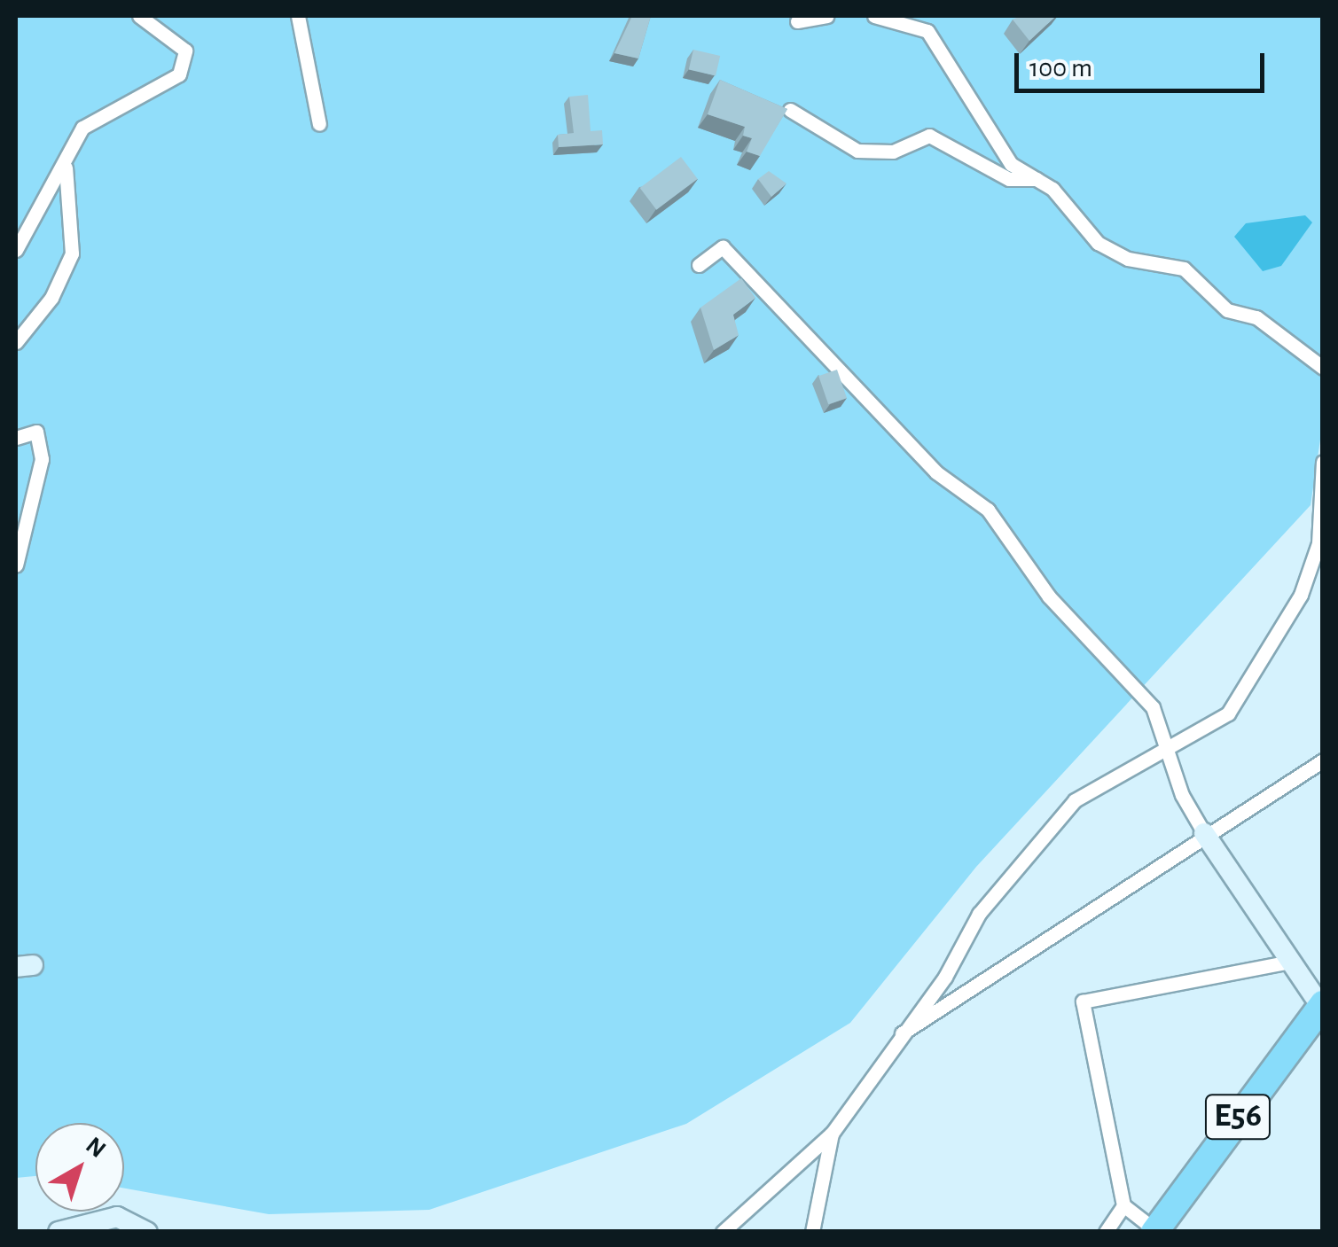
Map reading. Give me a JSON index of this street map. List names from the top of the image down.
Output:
{
  "streets": {
    "highway": ["E56"]
  },
  "scale_bar": "100 m",
  "north": "top right"
}
